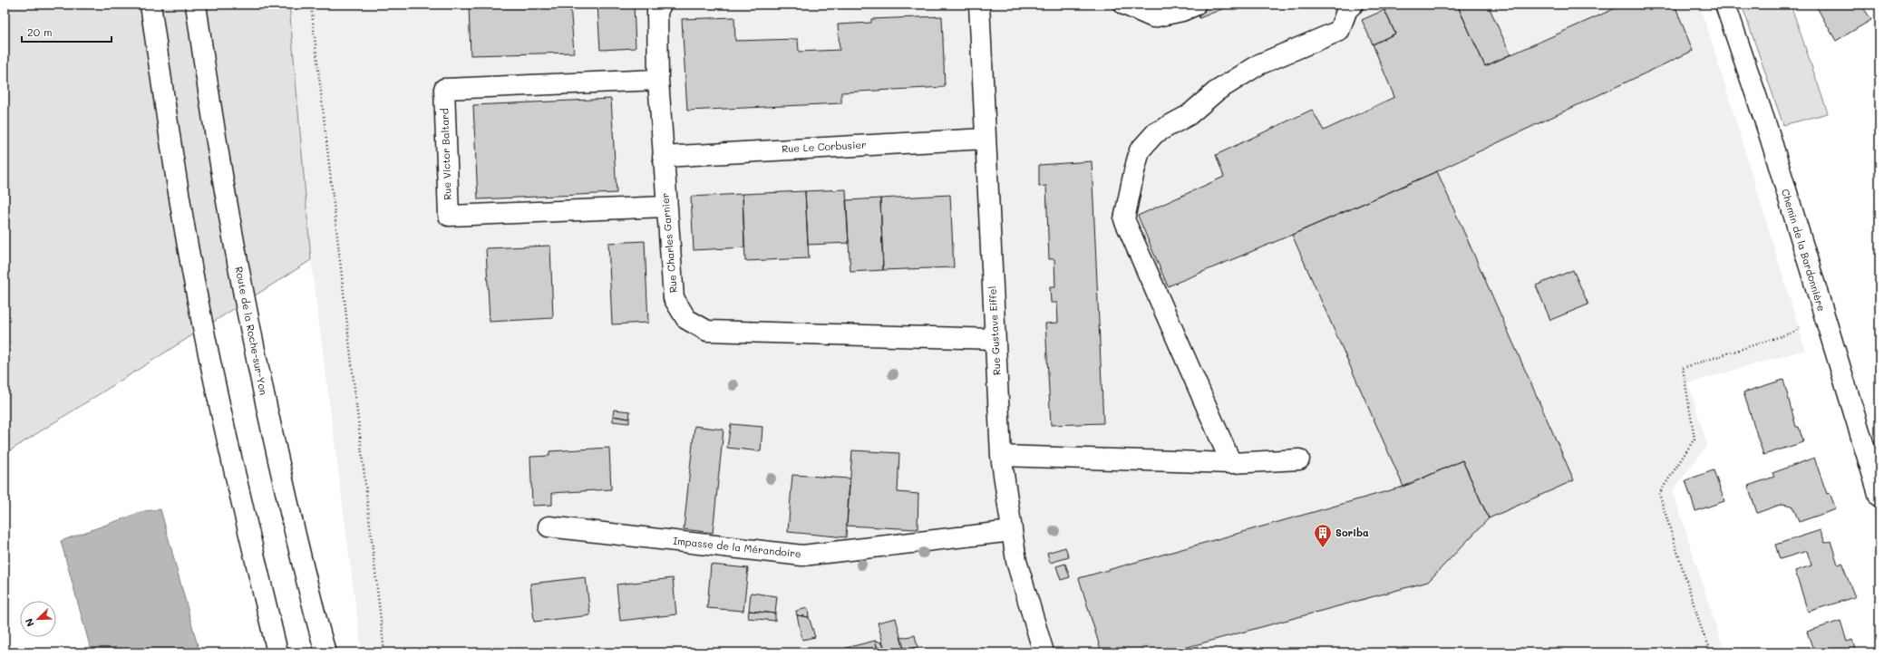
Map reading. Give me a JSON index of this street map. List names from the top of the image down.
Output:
{
  "streets": {
    "main road": [
      "Rue Le Corbusier",
      "Rue Victor Baltard",
      "Rue Charles Garnier",
      "Chemin de la Bardonnière",
      "Route de la Roche-sur-Yon",
      "Rue Gustave Eiffel",
      "Impasse de la Mérandoire"
    ]
  },
  "crossings": [
    ["Rue Le Corbusier", "Rue Charles Garnier"],
    ["Rue Le Corbusier", "Rue Gustave Eiffel"],
    ["Rue Victor Baltard", "Rue Charles Garnier"],
    ["Rue Charles Garnier", "Rue Gustave Eiffel"],
    ["Rue Gustave Eiffel", "Impasse de la Mérandoire"]
  ],
  "places": {
    "building": ["Soriba"]
  },
  "scale_bar": "20 m",
  "north": "bottom left"
}
